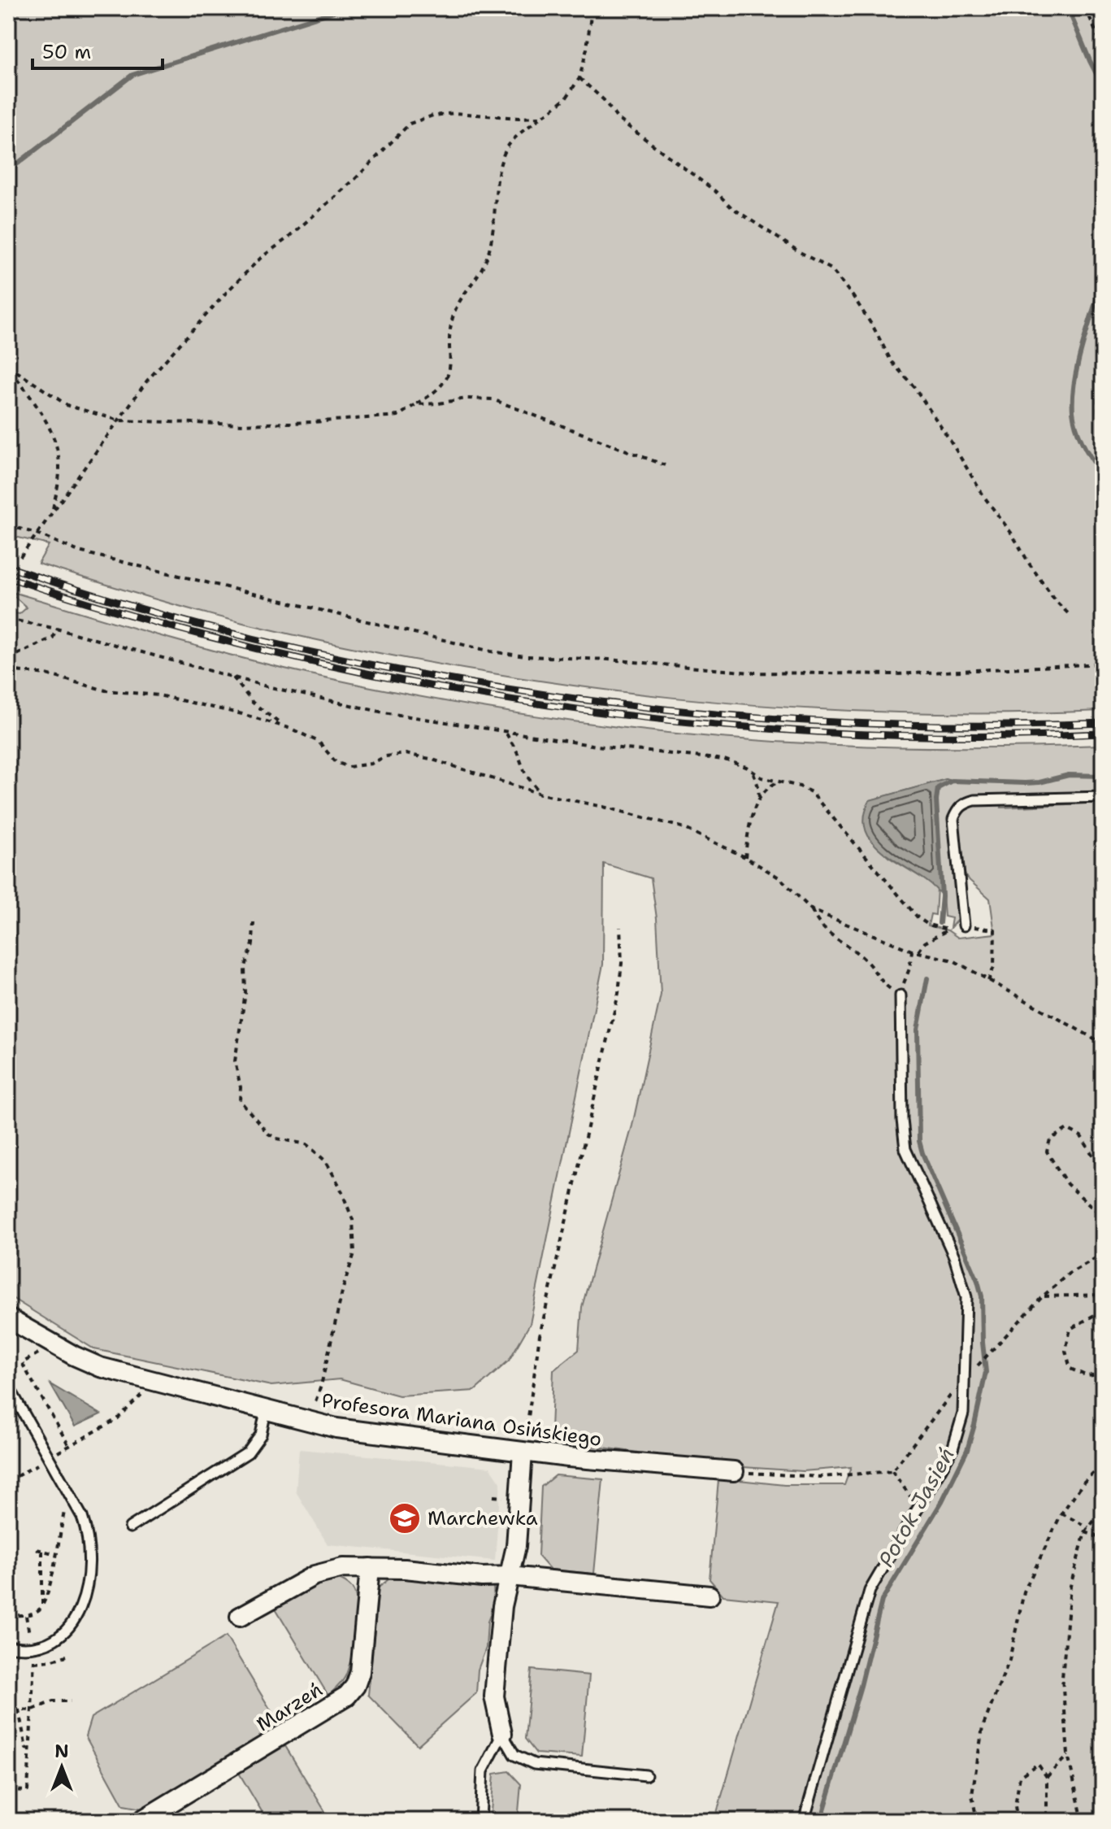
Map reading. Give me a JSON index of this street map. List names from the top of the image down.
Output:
{
  "streets": {
    "street": ["Profesora Mariana Osińskiego", "Marzeń"]
  },
  "water": ["Potok Jasień"],
  "places": {
    "school or university": ["Marchewka"]
  },
  "scale_bar": "50 m",
  "north": "top"
}
